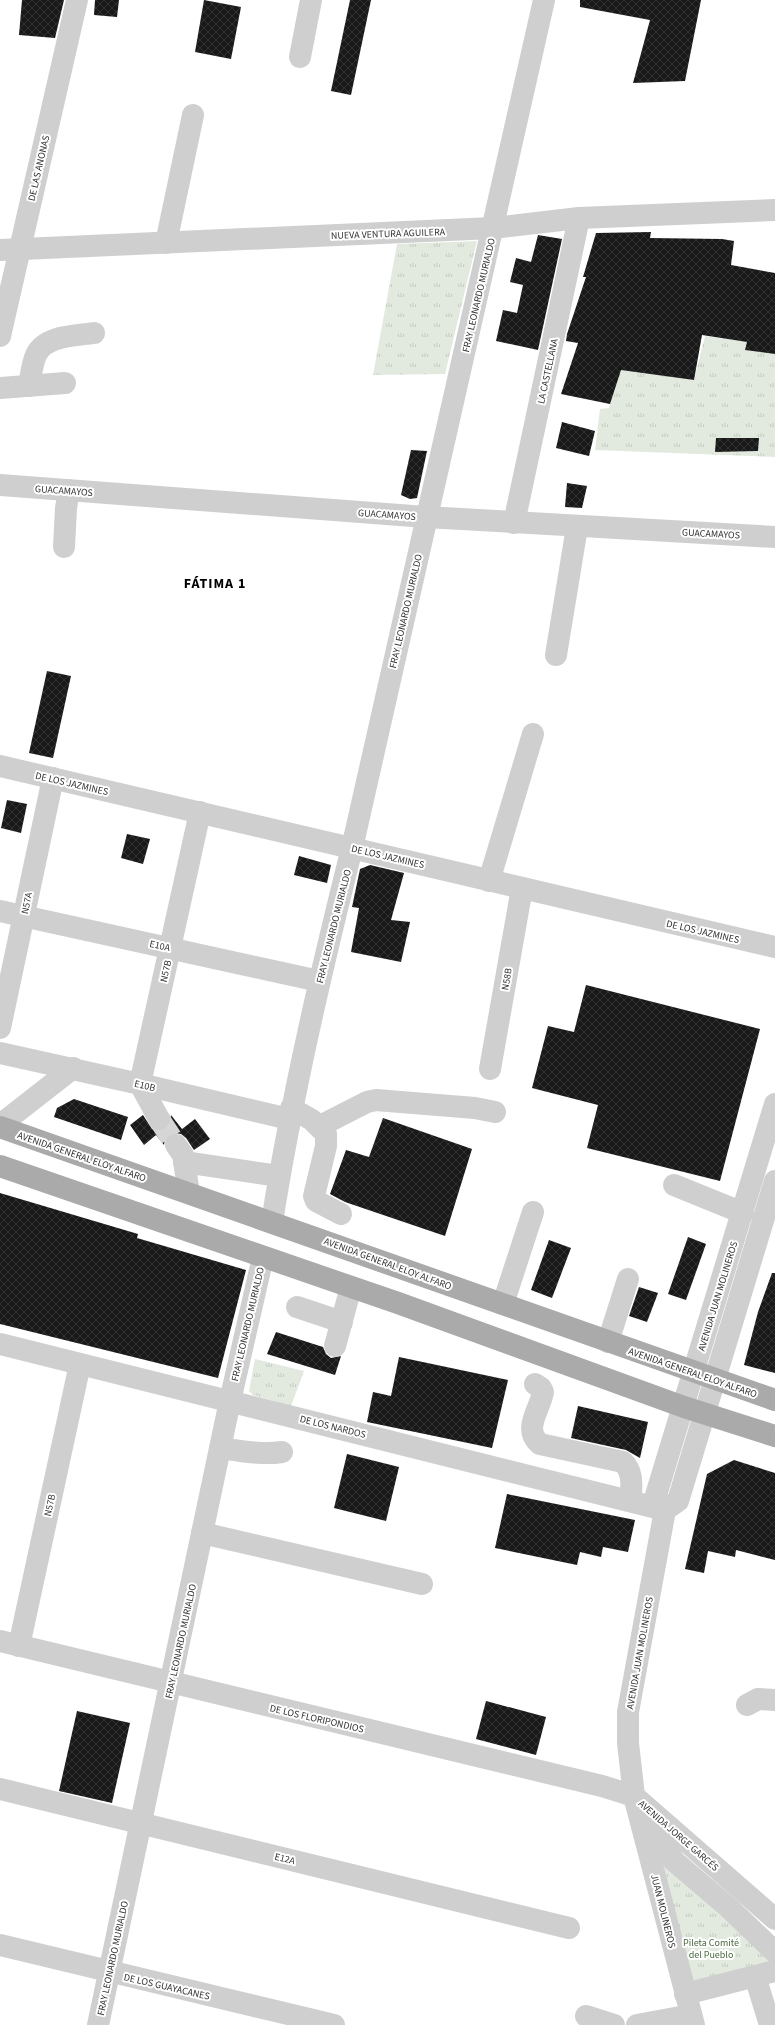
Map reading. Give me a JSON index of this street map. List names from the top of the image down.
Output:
{
  "streets": {
    "main road": ["AVENIDA GENERAL ELOY ALFARO"],
    "street": [
      "DE LAS ANONAS",
      "NUEVA VENTURA AGUILERA",
      "FRAY LEONARDO MURIALDO",
      "LA CASTELLANA",
      "GUACAMAYOS",
      "DE LOS JAZMINES",
      "N57A",
      "E10A",
      "N57B",
      "N58B",
      "E10B",
      "AVENIDA JUAN MOLINEROS",
      "DE LOS NARDOS",
      "DE LOS FLORIPONDIOS",
      "AVENIDA JORGE GARCÉS",
      "E12A",
      "JUAN MOLINEROS",
      "DE LOS GUAYACANES"
    ]
  },
  "crossings": [
    ["DE LAS ANONAS", "NUEVA VENTURA AGUILERA"],
    ["NUEVA VENTURA AGUILERA", "FRAY LEONARDO MURIALDO"],
    ["NUEVA VENTURA AGUILERA", "LA CASTELLANA"],
    ["FRAY LEONARDO MURIALDO", "GUACAMAYOS"],
    ["FRAY LEONARDO MURIALDO", "DE LOS JAZMINES"],
    ["FRAY LEONARDO MURIALDO", "E10A"],
    ["FRAY LEONARDO MURIALDO", "E10B"],
    ["FRAY LEONARDO MURIALDO", "AVENIDA GENERAL ELOY ALFARO"],
    ["FRAY LEONARDO MURIALDO", "DE LOS NARDOS"],
    ["FRAY LEONARDO MURIALDO", "DE LOS FLORIPONDIOS"],
    ["FRAY LEONARDO MURIALDO", "E12A"],
    ["FRAY LEONARDO MURIALDO", "DE LOS GUAYACANES"],
    ["LA CASTELLANA", "GUACAMAYOS"],
    ["DE LOS JAZMINES", "N57A"],
    ["DE LOS JAZMINES", "N57B"],
    ["DE LOS JAZMINES", "N58B"],
    ["N57A", "E10A"],
    ["E10A", "N57B"],
    ["N57B", "E10B"],
    ["N57B", "DE LOS NARDOS"],
    ["N57B", "DE LOS FLORIPONDIOS"],
    ["AVENIDA GENERAL ELOY ALFARO", "AVENIDA JUAN MOLINEROS"],
    ["AVENIDA JUAN MOLINEROS", "DE LOS NARDOS"],
    ["AVENIDA JUAN MOLINEROS", "DE LOS FLORIPONDIOS"],
    ["AVENIDA JUAN MOLINEROS", "AVENIDA JORGE GARCÉS"],
    ["AVENIDA JUAN MOLINEROS", "JUAN MOLINEROS"],
    ["DE LOS FLORIPONDIOS", "AVENIDA JORGE GARCÉS"],
    ["DE LOS FLORIPONDIOS", "JUAN MOLINEROS"],
    ["AVENIDA JORGE GARCÉS", "JUAN MOLINEROS"]
  ],
  "districts": ["FÁTIMA 1"],
  "parks": ["Pileta Comité del Pueblo"]
}
